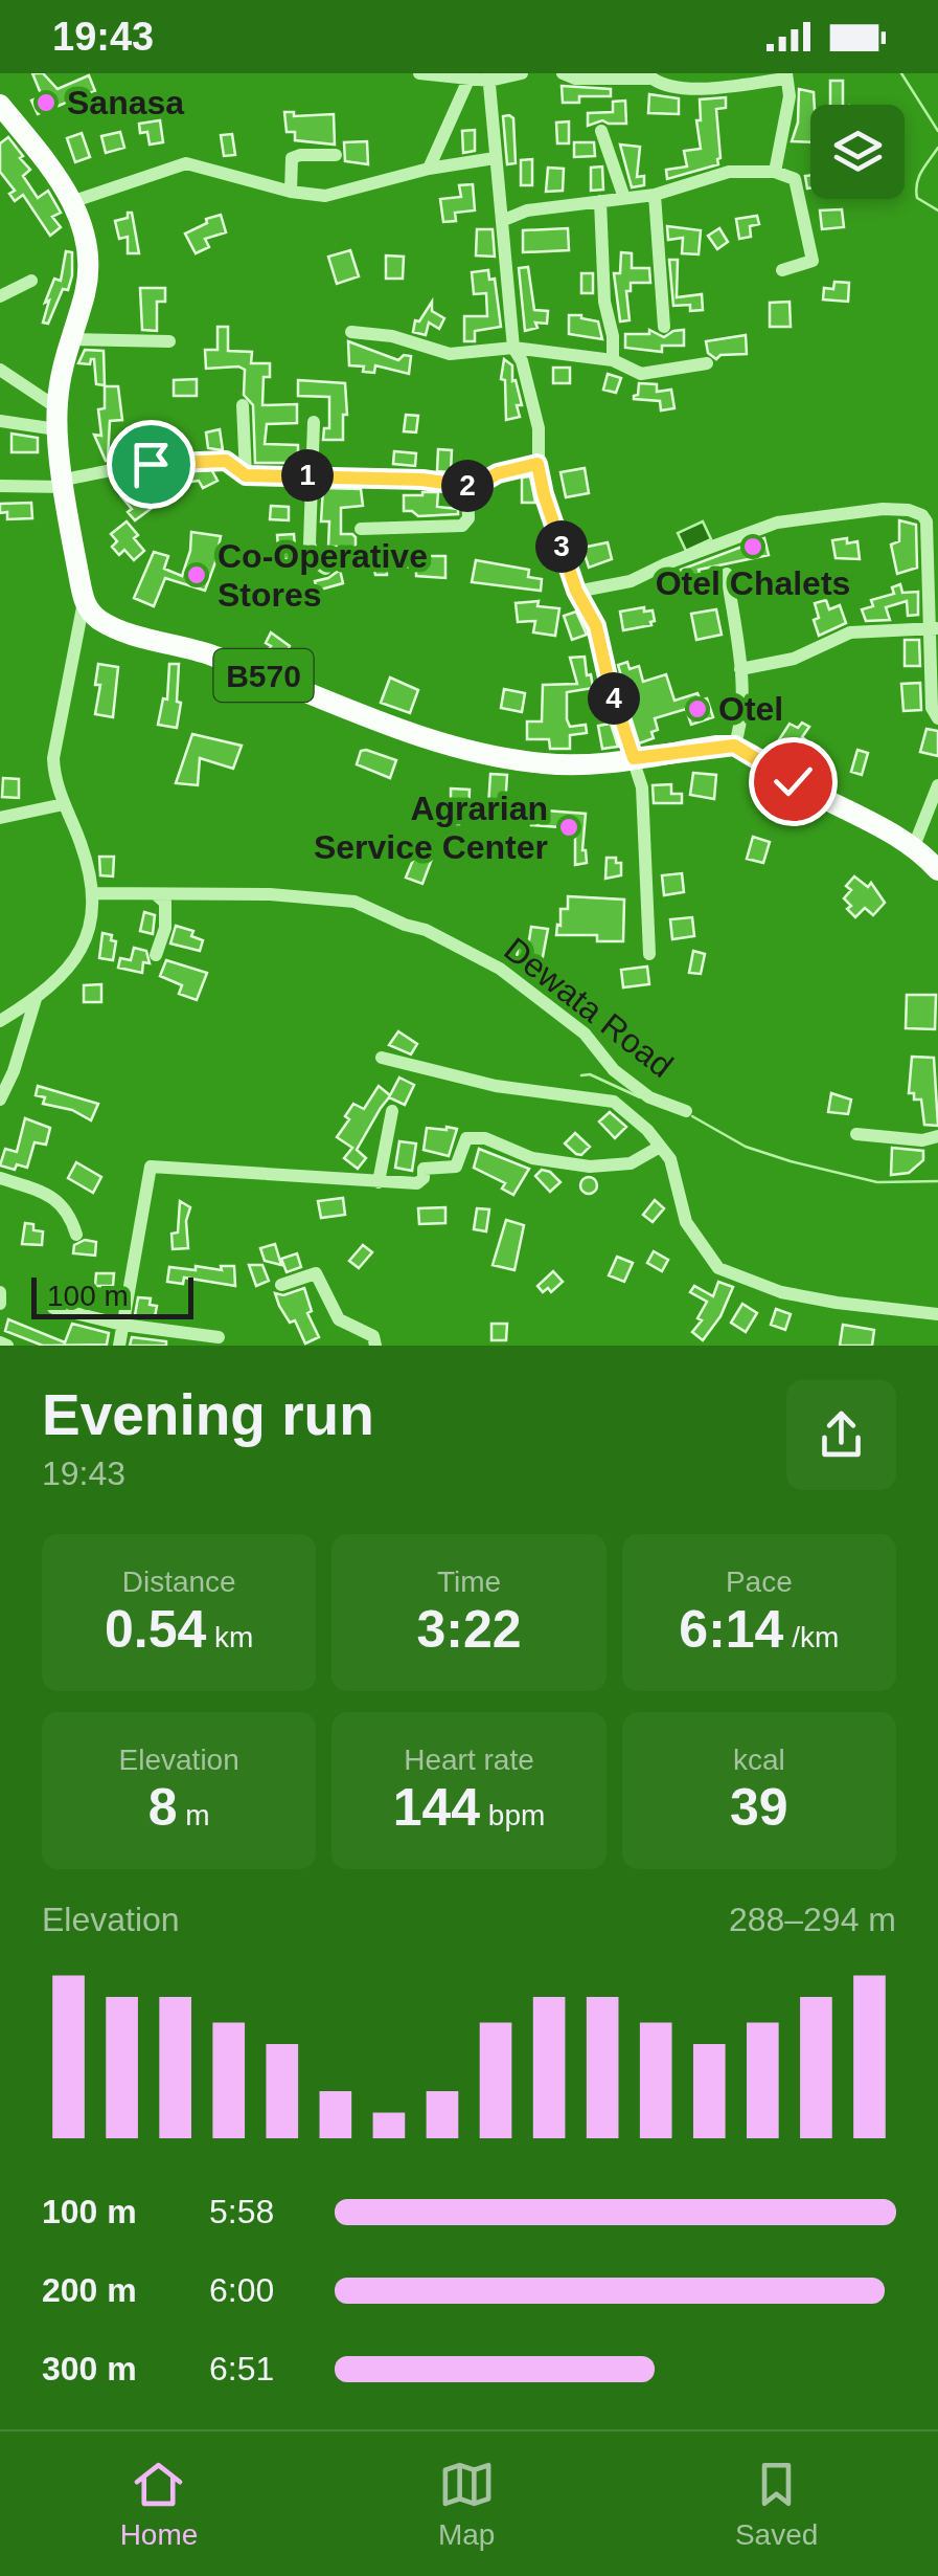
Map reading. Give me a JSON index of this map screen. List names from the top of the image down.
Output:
{
  "streets": {
    "main road": ["B570"],
    "street": ["Dewata Road"]
  },
  "places": [
    "Sanasa",
    "Otel Chalets",
    "Co-Operative Stores",
    "Otel",
    "Agrarian Service Center"
  ],
  "scale_bar": "100 m",
  "page": {
    "status": "19:43",
    "pins": [
      "1",
      "2",
      "3",
      "4"
    ],
    "scale": "100 m",
    "heading": ["Evening run", "19:43"],
    "stats": [
      ["Distance", "0.54 km"],
      ["Time", "3:22"],
      ["Pace", "6:14 /km"],
      ["Elevation", "8 m"],
      ["Heart rate", "144 bpm"],
      ["kcal", "39"]
    ],
    "chart": ["Elevation", "288–294 m"],
    "list": [
      {
        "name": "100 m",
        "note": "5:58"
      },
      {
        "name": "200 m",
        "note": "6:00"
      },
      {
        "name": "300 m",
        "note": "6:51"
      }
    ],
    "tabs": ["Home", "Map", "Saved"]
  }
}
